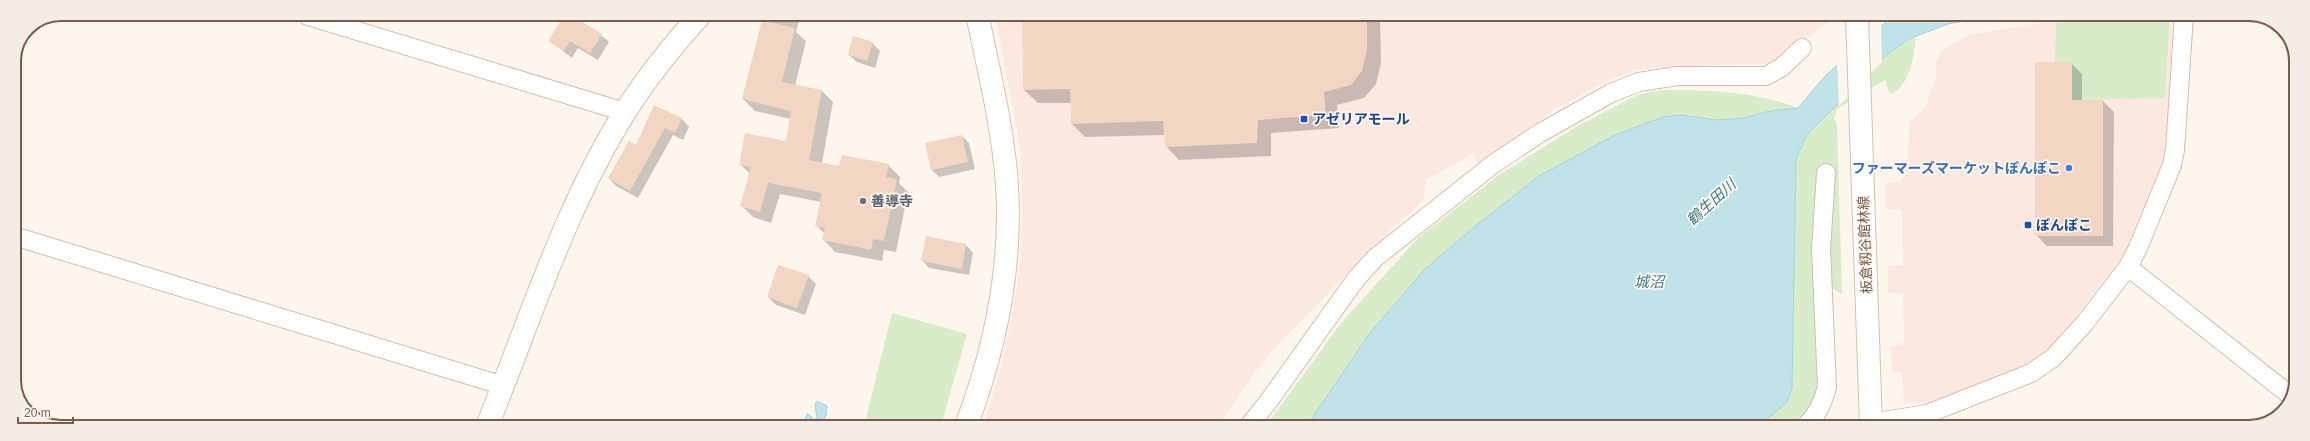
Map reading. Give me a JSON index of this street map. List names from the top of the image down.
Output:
{
  "streets": {
    "street": ["板倉籾谷館林線"]
  },
  "water": ["鶴生田川", "城沼"],
  "places": {
    "transit": ["アゼリアモール", "ぽんぽこ"],
    "other": ["ファーマーズマーケットぽんぽこ", "善導寺"]
  },
  "scale_bar": "20 m"
}
